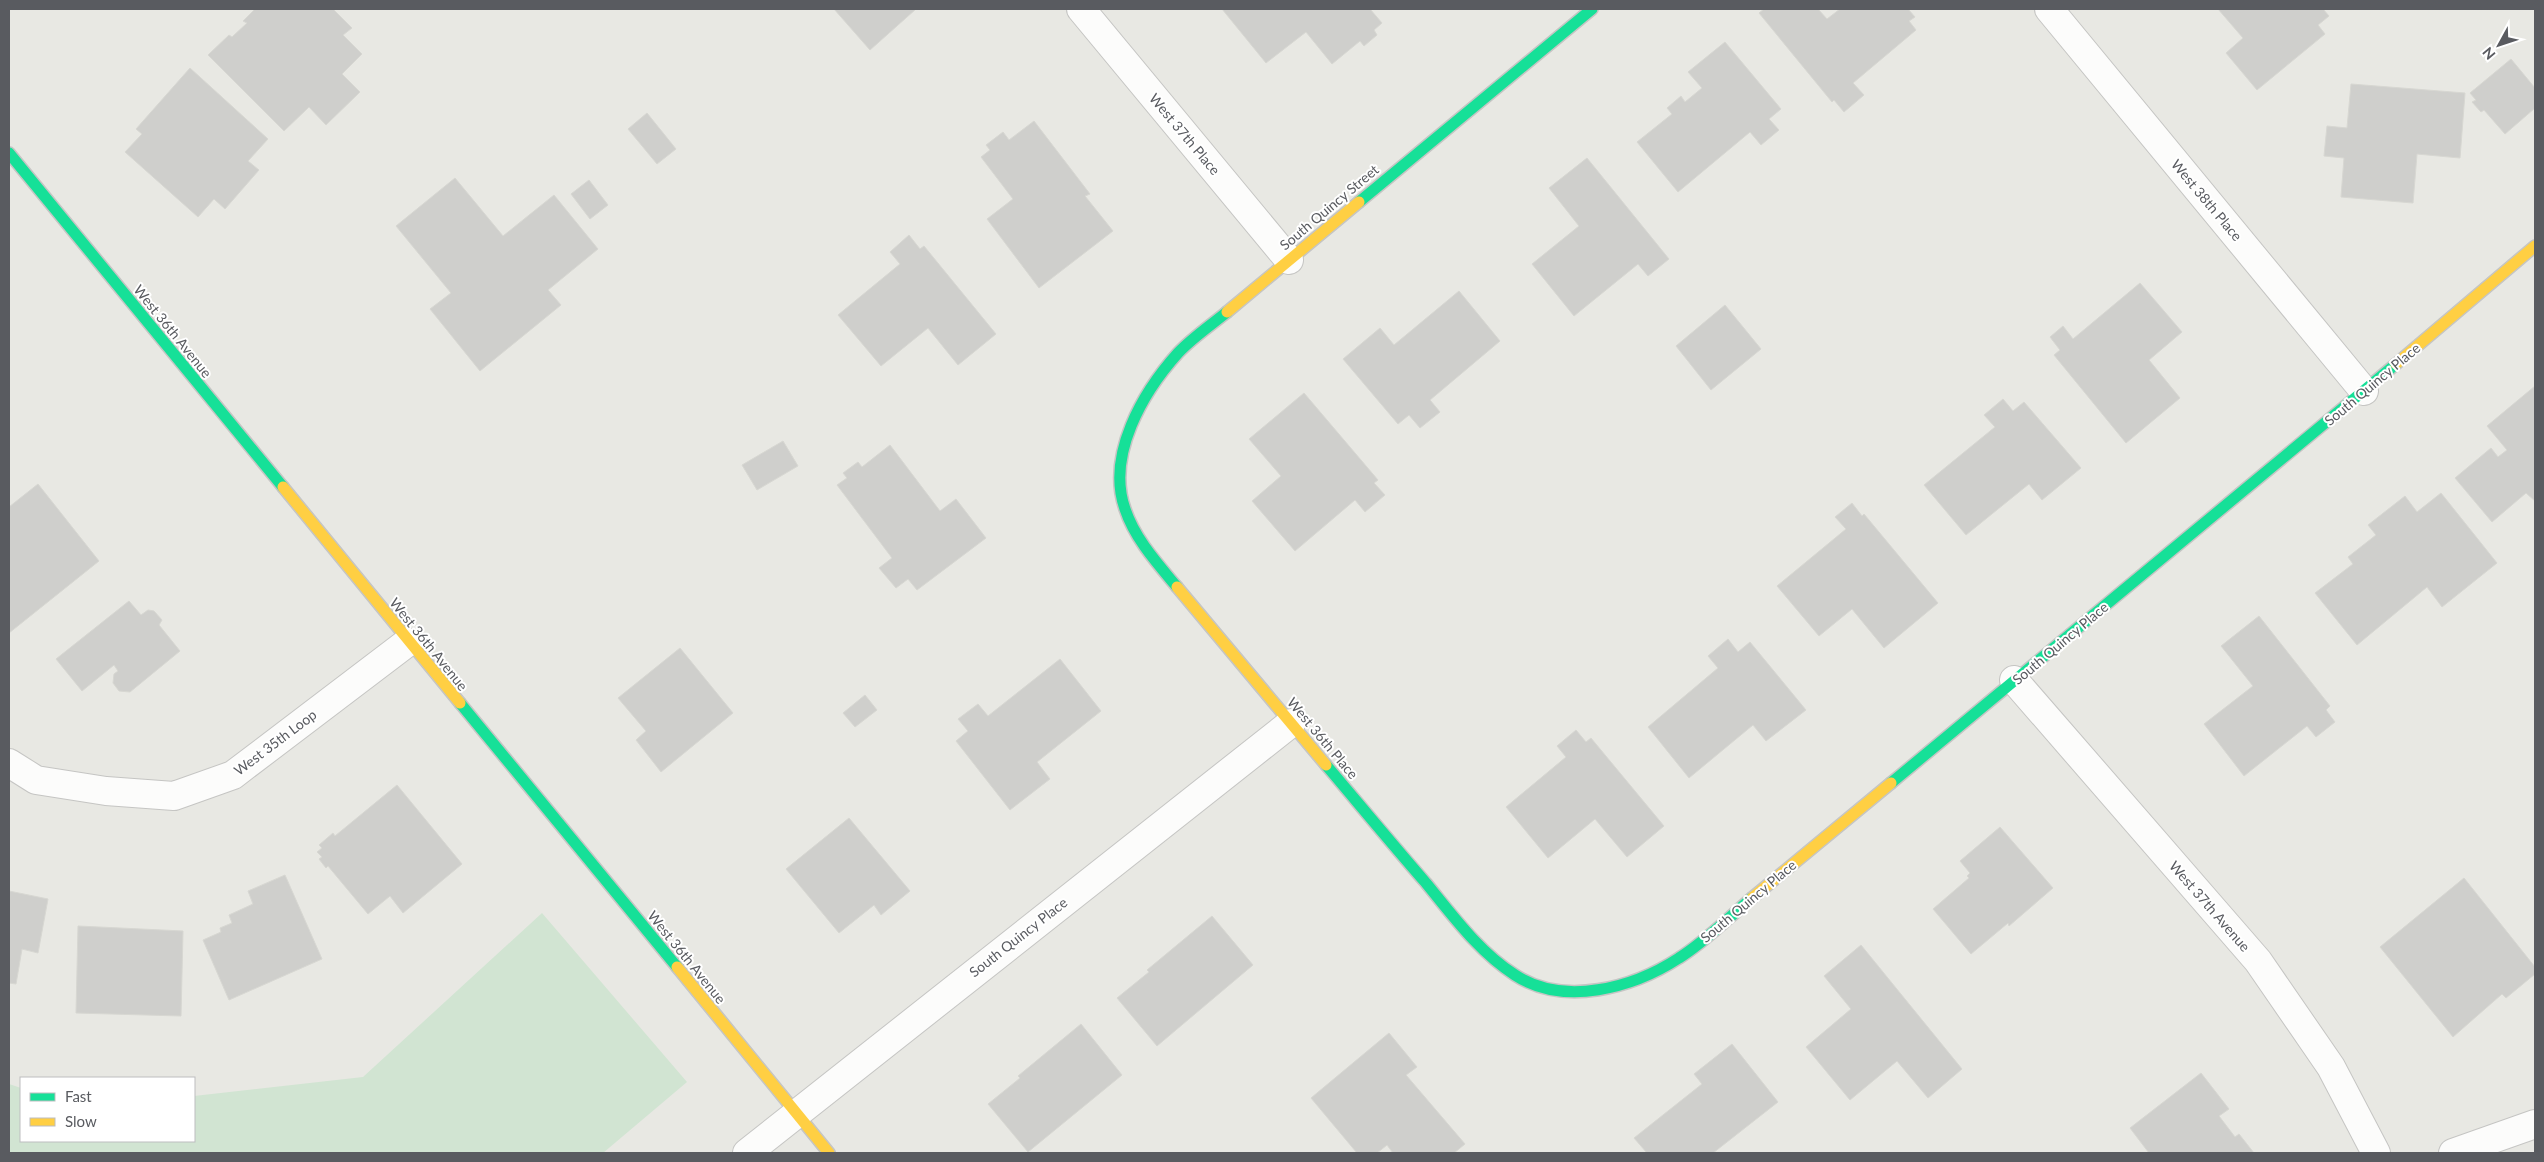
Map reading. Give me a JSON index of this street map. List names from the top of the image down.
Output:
{
  "streets": {
    "street": [
      "West 37th Place",
      "West 38th Place",
      "South Quincy Street",
      "West 36th Avenue",
      "South Quincy Place",
      "West 36th Place",
      "West 35th Loop",
      "West 37th Avenue"
    ]
  },
  "crossings": [
    ["West 37th Place", "South Quincy Street"],
    ["West 38th Place", "South Quincy Place"],
    ["South Quincy Street", "West 36th Place"],
    ["West 36th Avenue", "South Quincy Place"],
    ["West 36th Avenue", "West 35th Loop"],
    ["South Quincy Place", "West 36th Place"],
    ["South Quincy Place", "West 37th Avenue"]
  ],
  "legend": ["Fast", "Slow"],
  "north": "bottom left"
}
